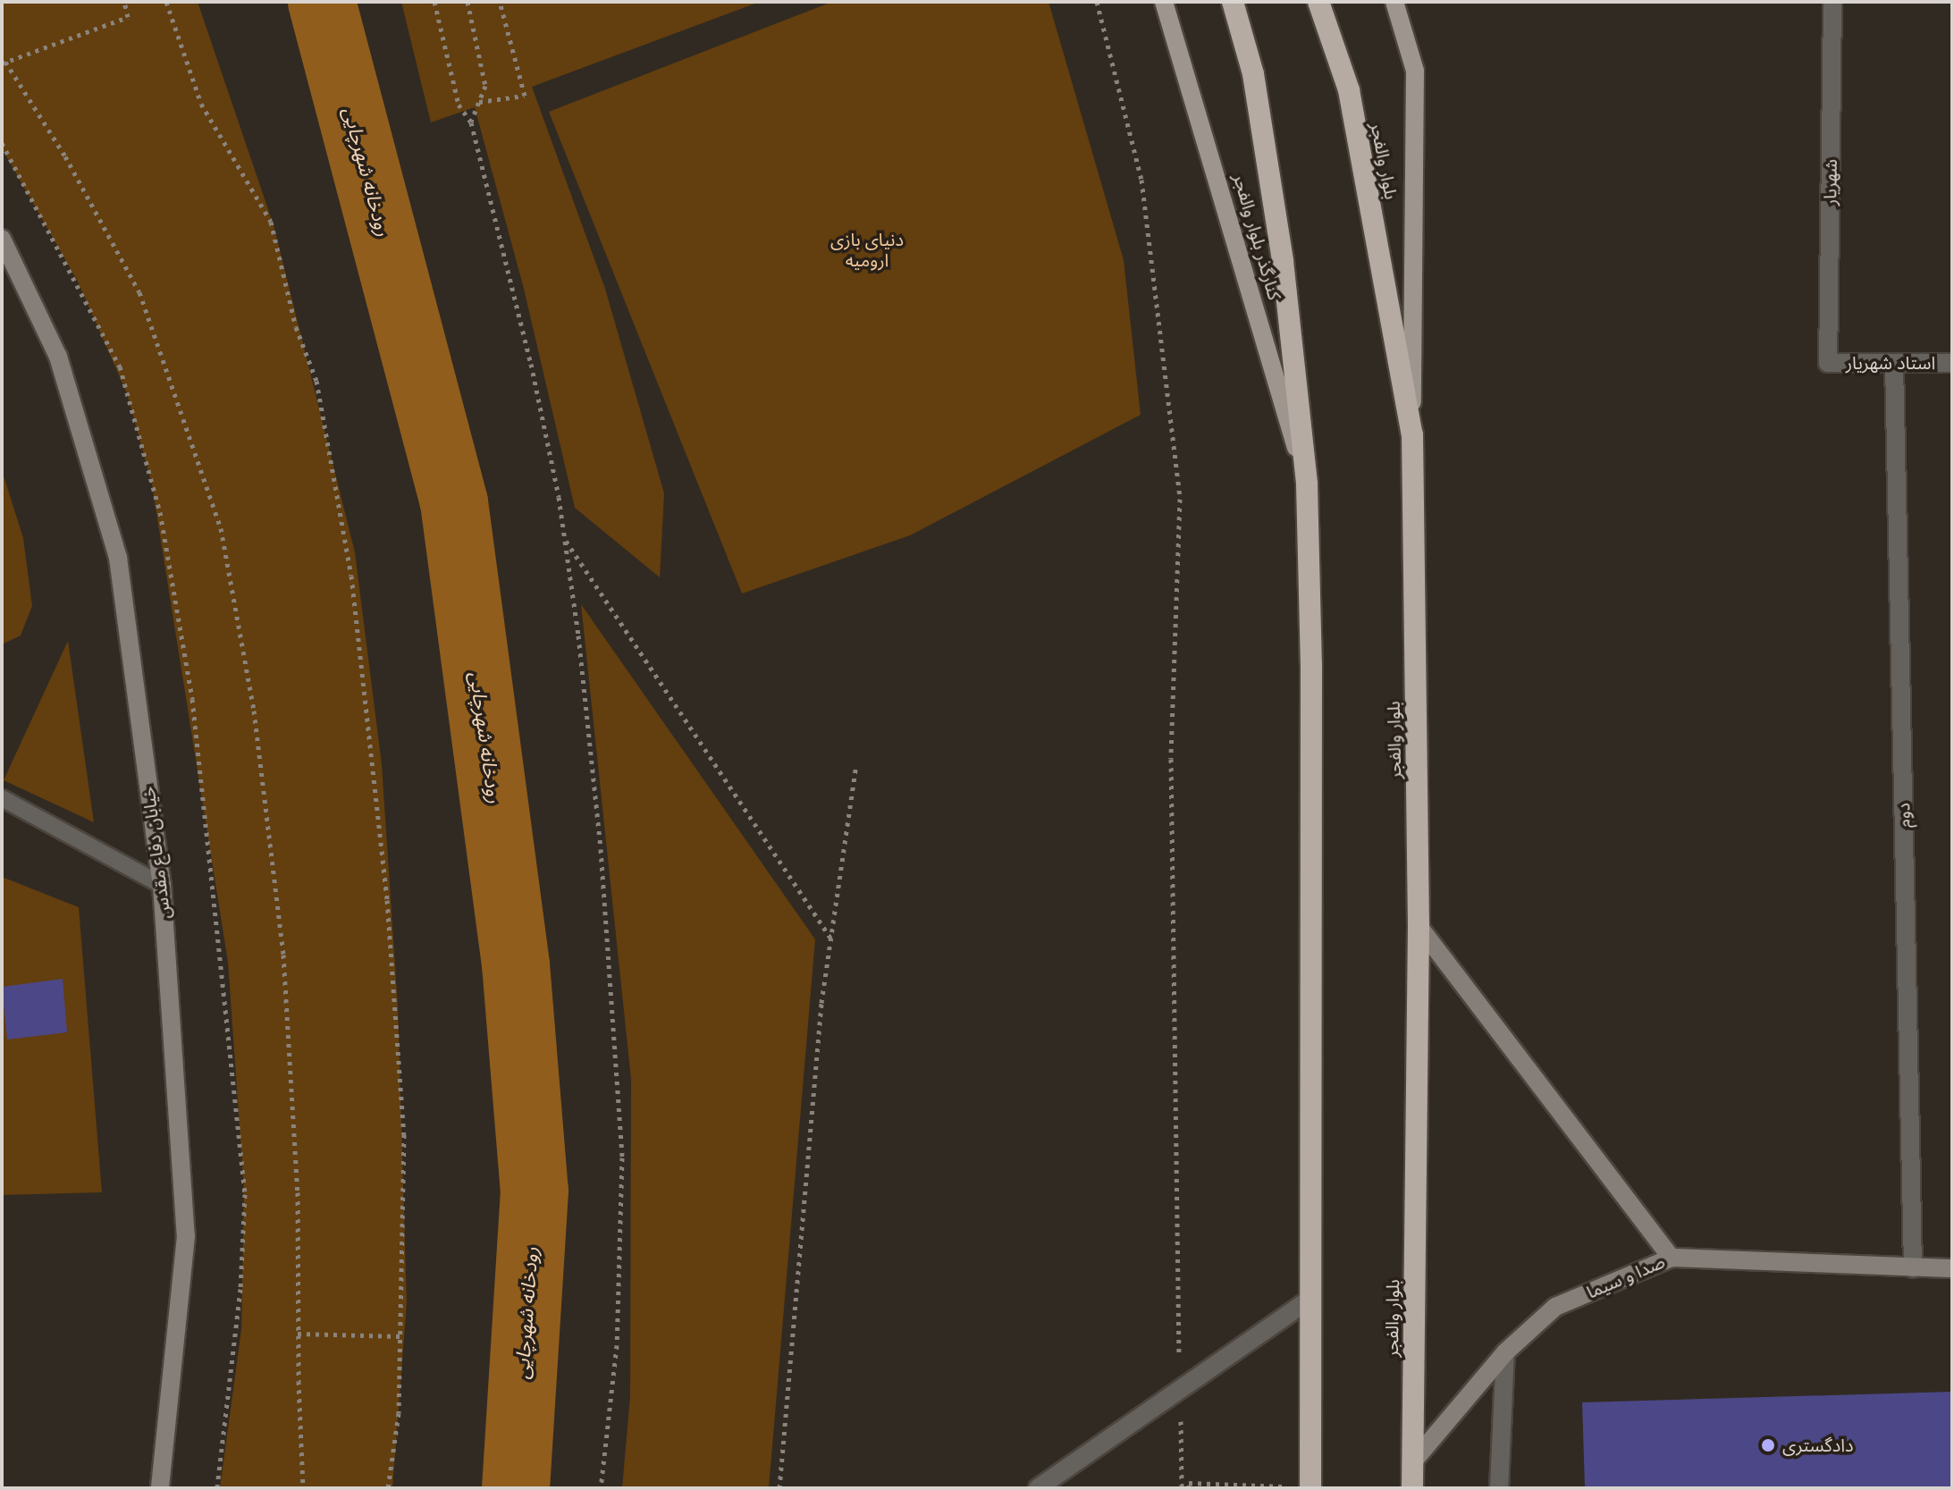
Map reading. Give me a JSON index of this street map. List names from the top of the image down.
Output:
{
  "streets": {
    "highway": ["بلوار والفجر"],
    "main road": ["کنارگذر بلوار والفجر"],
    "street": [
      "شهریار",
      "استاد شهریار",
      "دوم",
      "خیابان دفاع مقدس",
      "صدا و سیما"
    ]
  },
  "crossings": [
    ["بلوار والفجر", "صدا و سیما"],
    ["شهریار", "استاد شهریار"],
    ["استاد شهریار", "دوم"],
    ["دوم", "صدا و سیما"]
  ],
  "water": ["رودخانه شهرچایی"],
  "parks": ["دنیای بازی ارومیه"],
  "places": ["دادگستری"]
}
